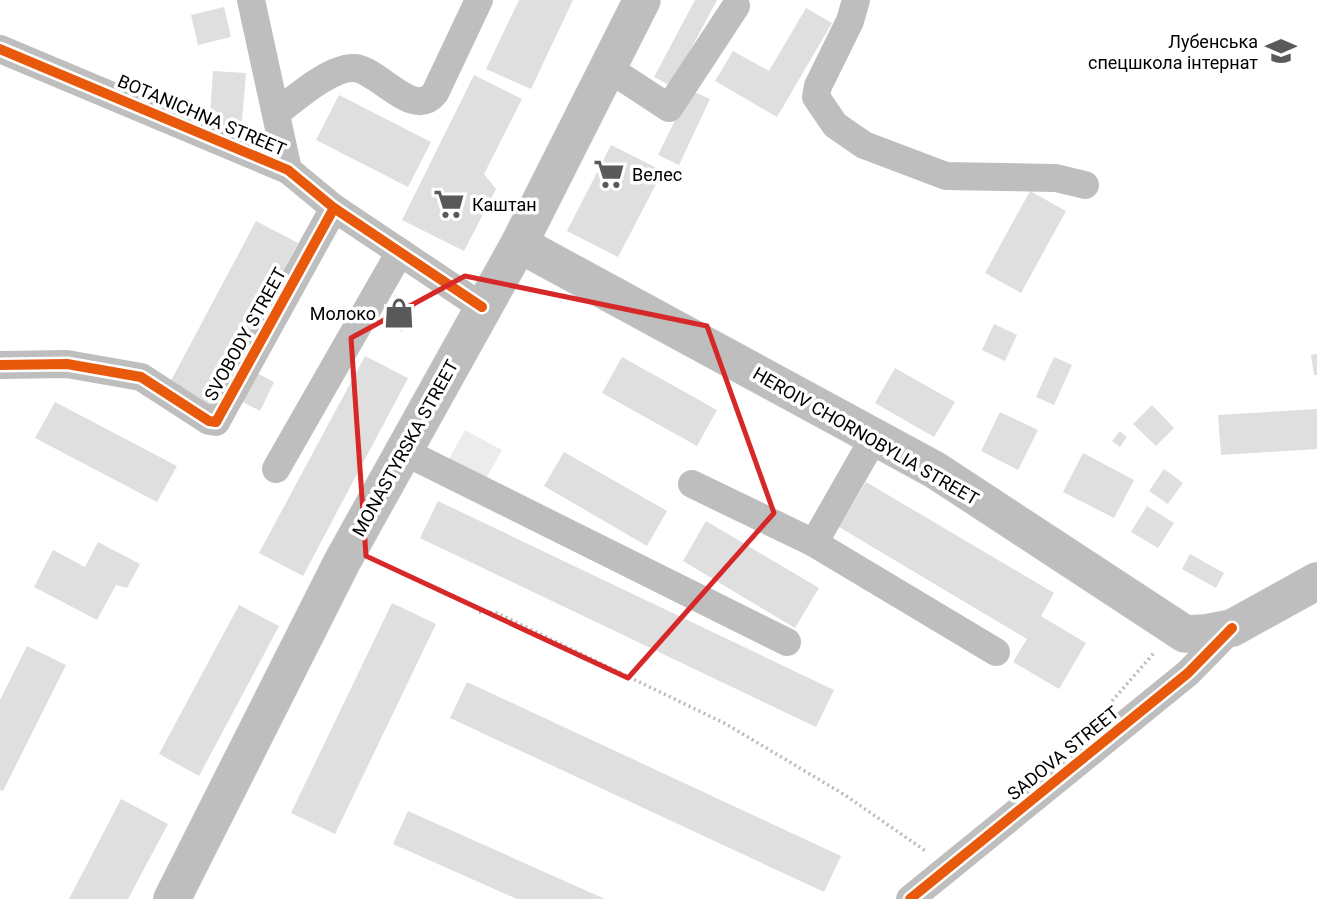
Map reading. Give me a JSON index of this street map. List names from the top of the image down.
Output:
{
  "streets": {
    "main road": ["HEROIV CHORNOBYLIA STREET", "MONASTYRSKA STREET", "SADOVA STREET"],
    "street": ["BOTANICHNA STREET", "SVOBODY STREET"]
  },
  "crossings": [
    ["BOTANICHNA STREET", "SVOBODY STREET"],
    ["BOTANICHNA STREET", "MONASTYRSKA STREET"],
    ["HEROIV CHORNOBYLIA STREET", "MONASTYRSKA STREET"],
    ["HEROIV CHORNOBYLIA STREET", "SADOVA STREET"]
  ],
  "places": {
    "school or university": ["Лубенська спецшкола інтернат"],
    "supermarket": ["Велес", "Каштан"],
    "shop": ["Молоко"]
  }
}
